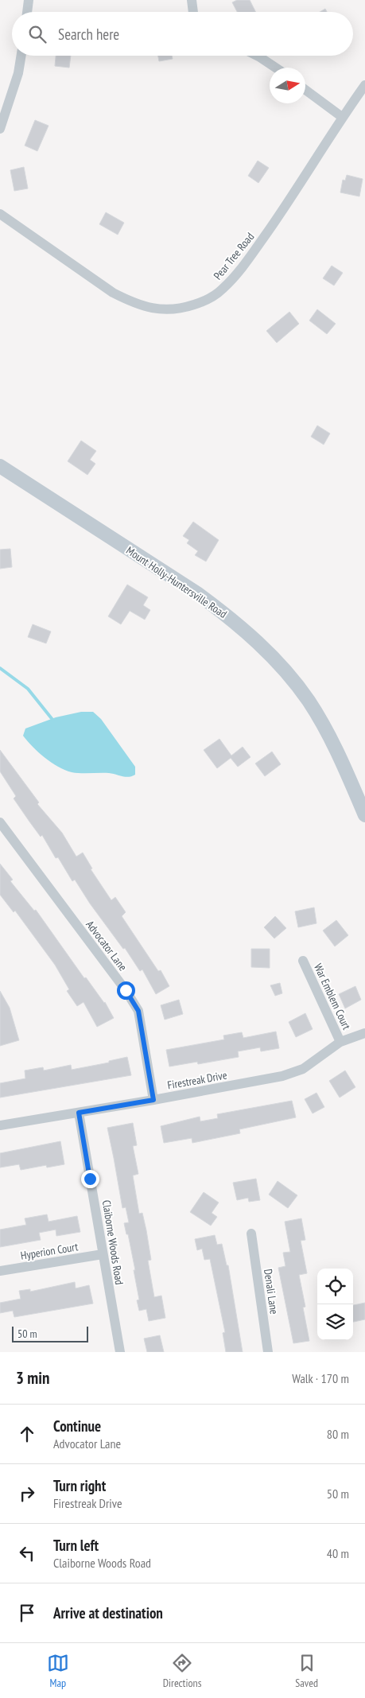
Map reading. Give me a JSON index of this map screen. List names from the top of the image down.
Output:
{
  "streets": {
    "main road": ["Mount Holly-Huntersville Road"],
    "street": [
      "Pear Tree Road",
      "Advocator Lane",
      "War Emblem Court",
      "Firestreak Drive",
      "Claiborne Woods Road",
      "Hyperion Court",
      "Denali Lane"
    ]
  },
  "crossings": [
    ["Advocator Lane", "Firestreak Drive"],
    ["War Emblem Court", "Firestreak Drive"],
    ["Firestreak Drive", "Claiborne Woods Road"],
    ["Claiborne Woods Road", "Hyperion Court"]
  ],
  "scale_bar": "50 m",
  "north": "right",
  "page": {
    "search": "Search here",
    "scale": "50 m",
    "heading": ["3 min", "Walk · 170 m"],
    "list": [
      ["Continue", "Advocator Lane", "80 m"],
      ["Turn right", "Firestreak Drive", "50 m"],
      ["Turn left", "Claiborne Woods Road", "40 m"],
      "Arrive at destination"
    ],
    "nav": ["Map", "Directions", "Saved"]
  }
}
